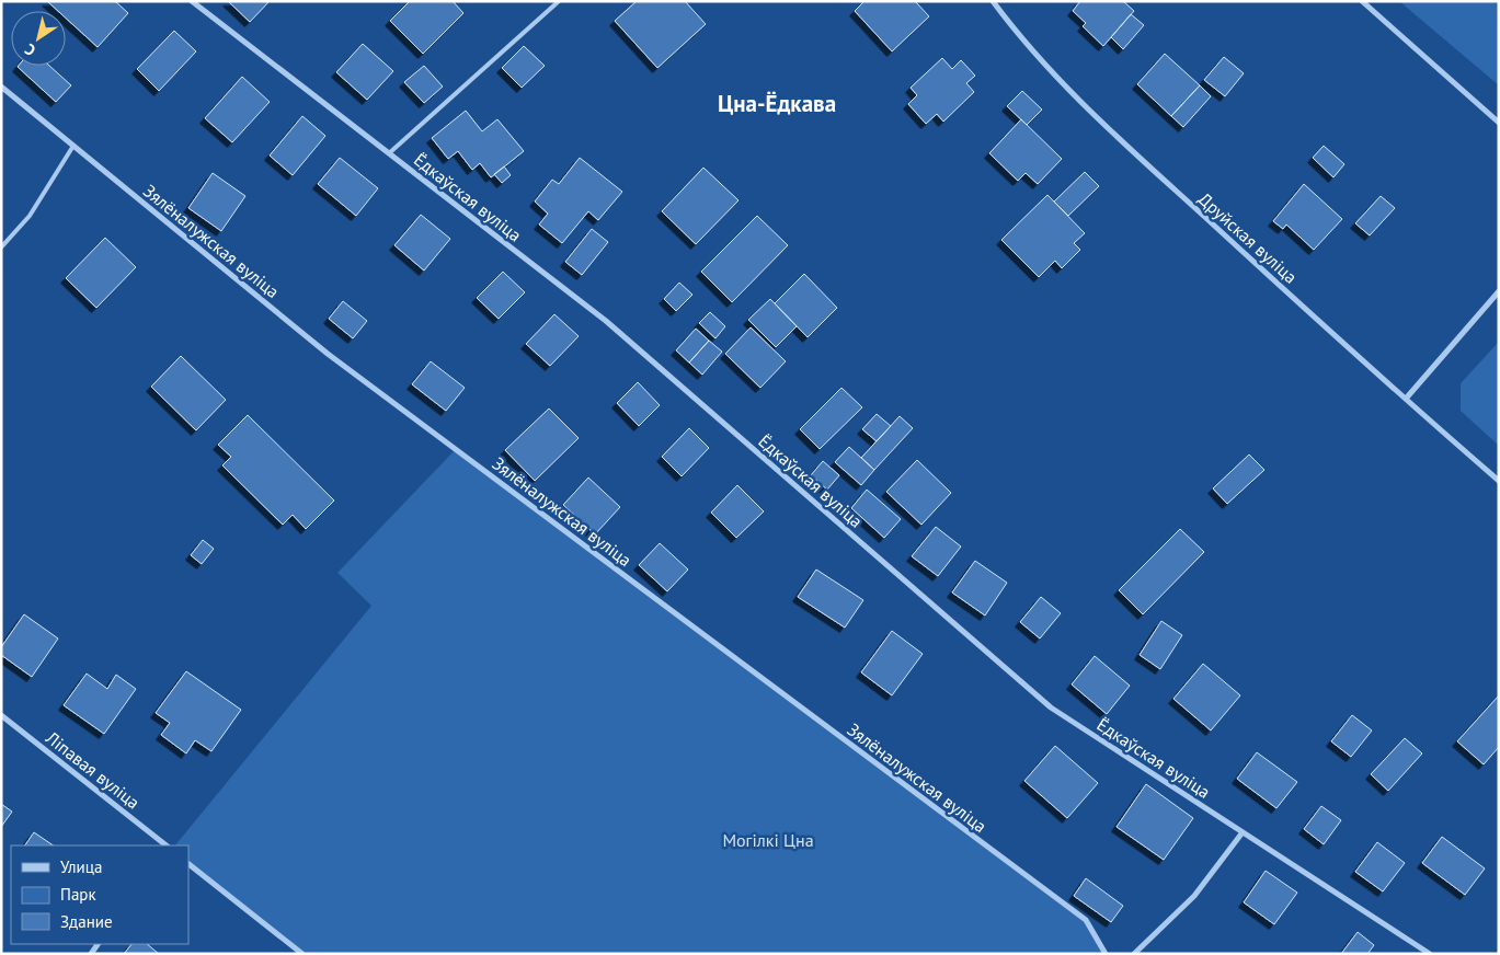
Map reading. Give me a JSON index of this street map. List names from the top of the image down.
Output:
{
  "streets": {
    "street": [
      "Ёдкаўская вуліца",
      "Друйская вуліца",
      "Зялёналужская вуліца",
      "Ліпавая вуліца"
    ]
  },
  "districts": ["Цна-Ёдкава"],
  "parks": ["Могілкі Цна"],
  "legend": ["Улица", "Парк", "Здание"],
  "north": "bottom left"
}
